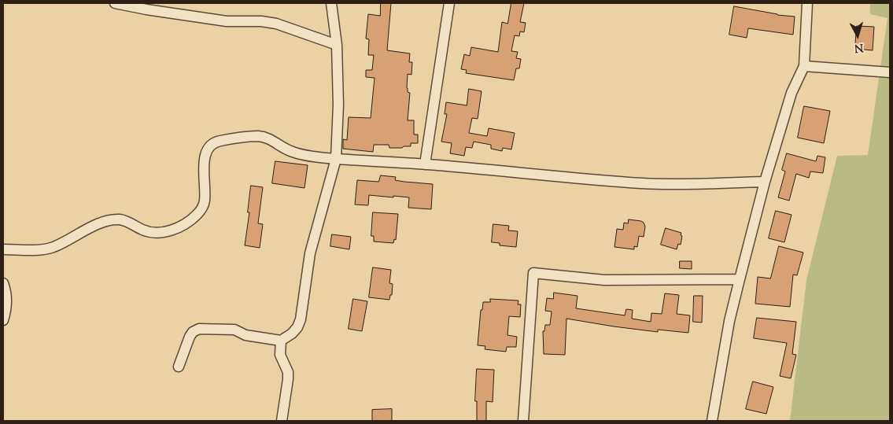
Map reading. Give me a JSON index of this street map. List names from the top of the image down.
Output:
{
  "north": "bottom"
}
